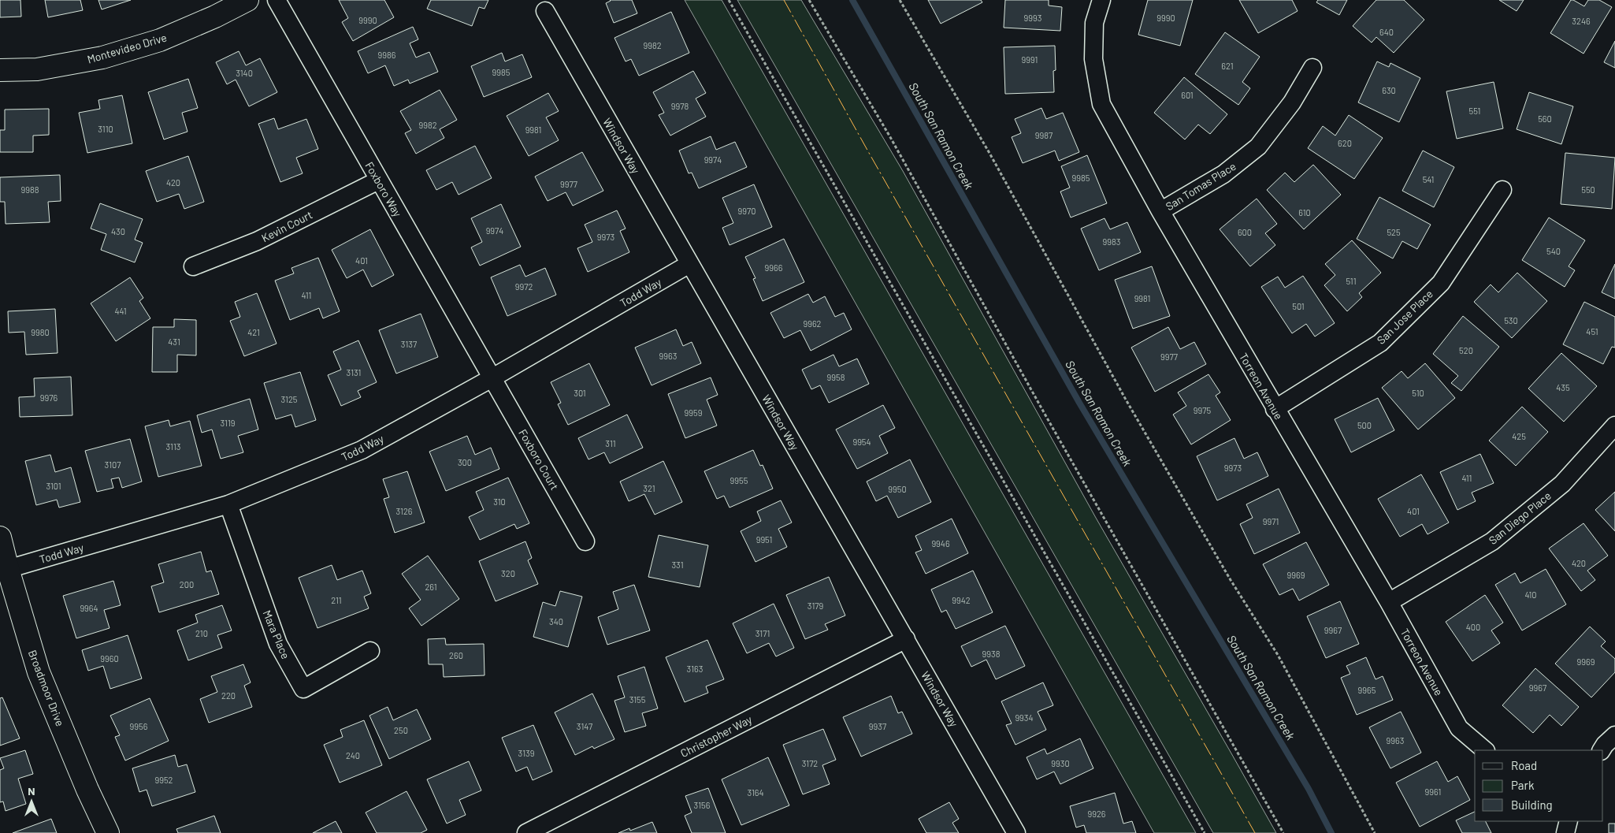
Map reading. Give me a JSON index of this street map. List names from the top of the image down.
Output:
{
  "streets": {
    "street": [
      "Montevideo Drive",
      "Windsor Way",
      "San Tomas Place",
      "Foxboro Way",
      "Kevin Court",
      "Todd Way",
      "San Jose Place",
      "Torreon Avenue",
      "Foxboro Court",
      "San Diego Place",
      "Mara Place",
      "Broadmoor Drive",
      "Christopher Way"
    ]
  },
  "crossings": [
    ["Windsor Way", "Todd Way"],
    ["Windsor Way", "Christopher Way"],
    ["San Tomas Place", "Torreon Avenue"],
    ["Foxboro Way", "Kevin Court"],
    ["Foxboro Way", "Todd Way"],
    ["Foxboro Way", "Foxboro Court"],
    ["Todd Way", "Foxboro Court"],
    ["Todd Way", "Mara Place"],
    ["Todd Way", "Broadmoor Drive"],
    ["San Jose Place", "Torreon Avenue"],
    ["Torreon Avenue", "San Diego Place"]
  ],
  "water": ["South San Ramon Creek"],
  "house_numbers": [
    "9993",
    "9990",
    "9990",
    "3246",
    "640",
    "9982",
    "9986",
    "9991",
    "621",
    "9985",
    "3140",
    "630",
    "601",
    "9978",
    "551",
    "560",
    "9982",
    "3110",
    "9981",
    "9987",
    "620",
    "9974",
    "9985",
    "541",
    "420",
    "9977",
    "9988",
    "550",
    "9970",
    "610",
    "9974",
    "430",
    "600",
    "525",
    "9973",
    "9983",
    "540",
    "401",
    "9966",
    "511",
    "9972",
    "411",
    "9981",
    "501",
    "441",
    "530",
    "9962",
    "451",
    "9980",
    "421",
    "431",
    "3137",
    "520",
    "9963",
    "9977",
    "3131",
    "9958",
    "435",
    "301",
    "510",
    "9976",
    "3125",
    "9975",
    "9959",
    "3119",
    "500",
    "425",
    "9954",
    "311",
    "3113",
    "300",
    "3107",
    "9973",
    "411",
    "9955",
    "3101",
    "321",
    "9950",
    "310",
    "3126",
    "401",
    "9971",
    "9951",
    "9946",
    "420",
    "331",
    "320",
    "9969",
    "200",
    "261",
    "410",
    "211",
    "9942",
    "3179",
    "9964",
    "340",
    "400",
    "9967",
    "210",
    "3171",
    "9938",
    "260",
    "9960",
    "9969",
    "3163",
    "9967",
    "9965",
    "220",
    "3155",
    "9934",
    "9956",
    "3147",
    "9937",
    "250",
    "9963",
    "3139",
    "240",
    "3172",
    "9930",
    "9952",
    "9961",
    "3164",
    "3156",
    "9926"
  ],
  "legend": ["Road", "Park", "Building"],
  "north": "top"
}
